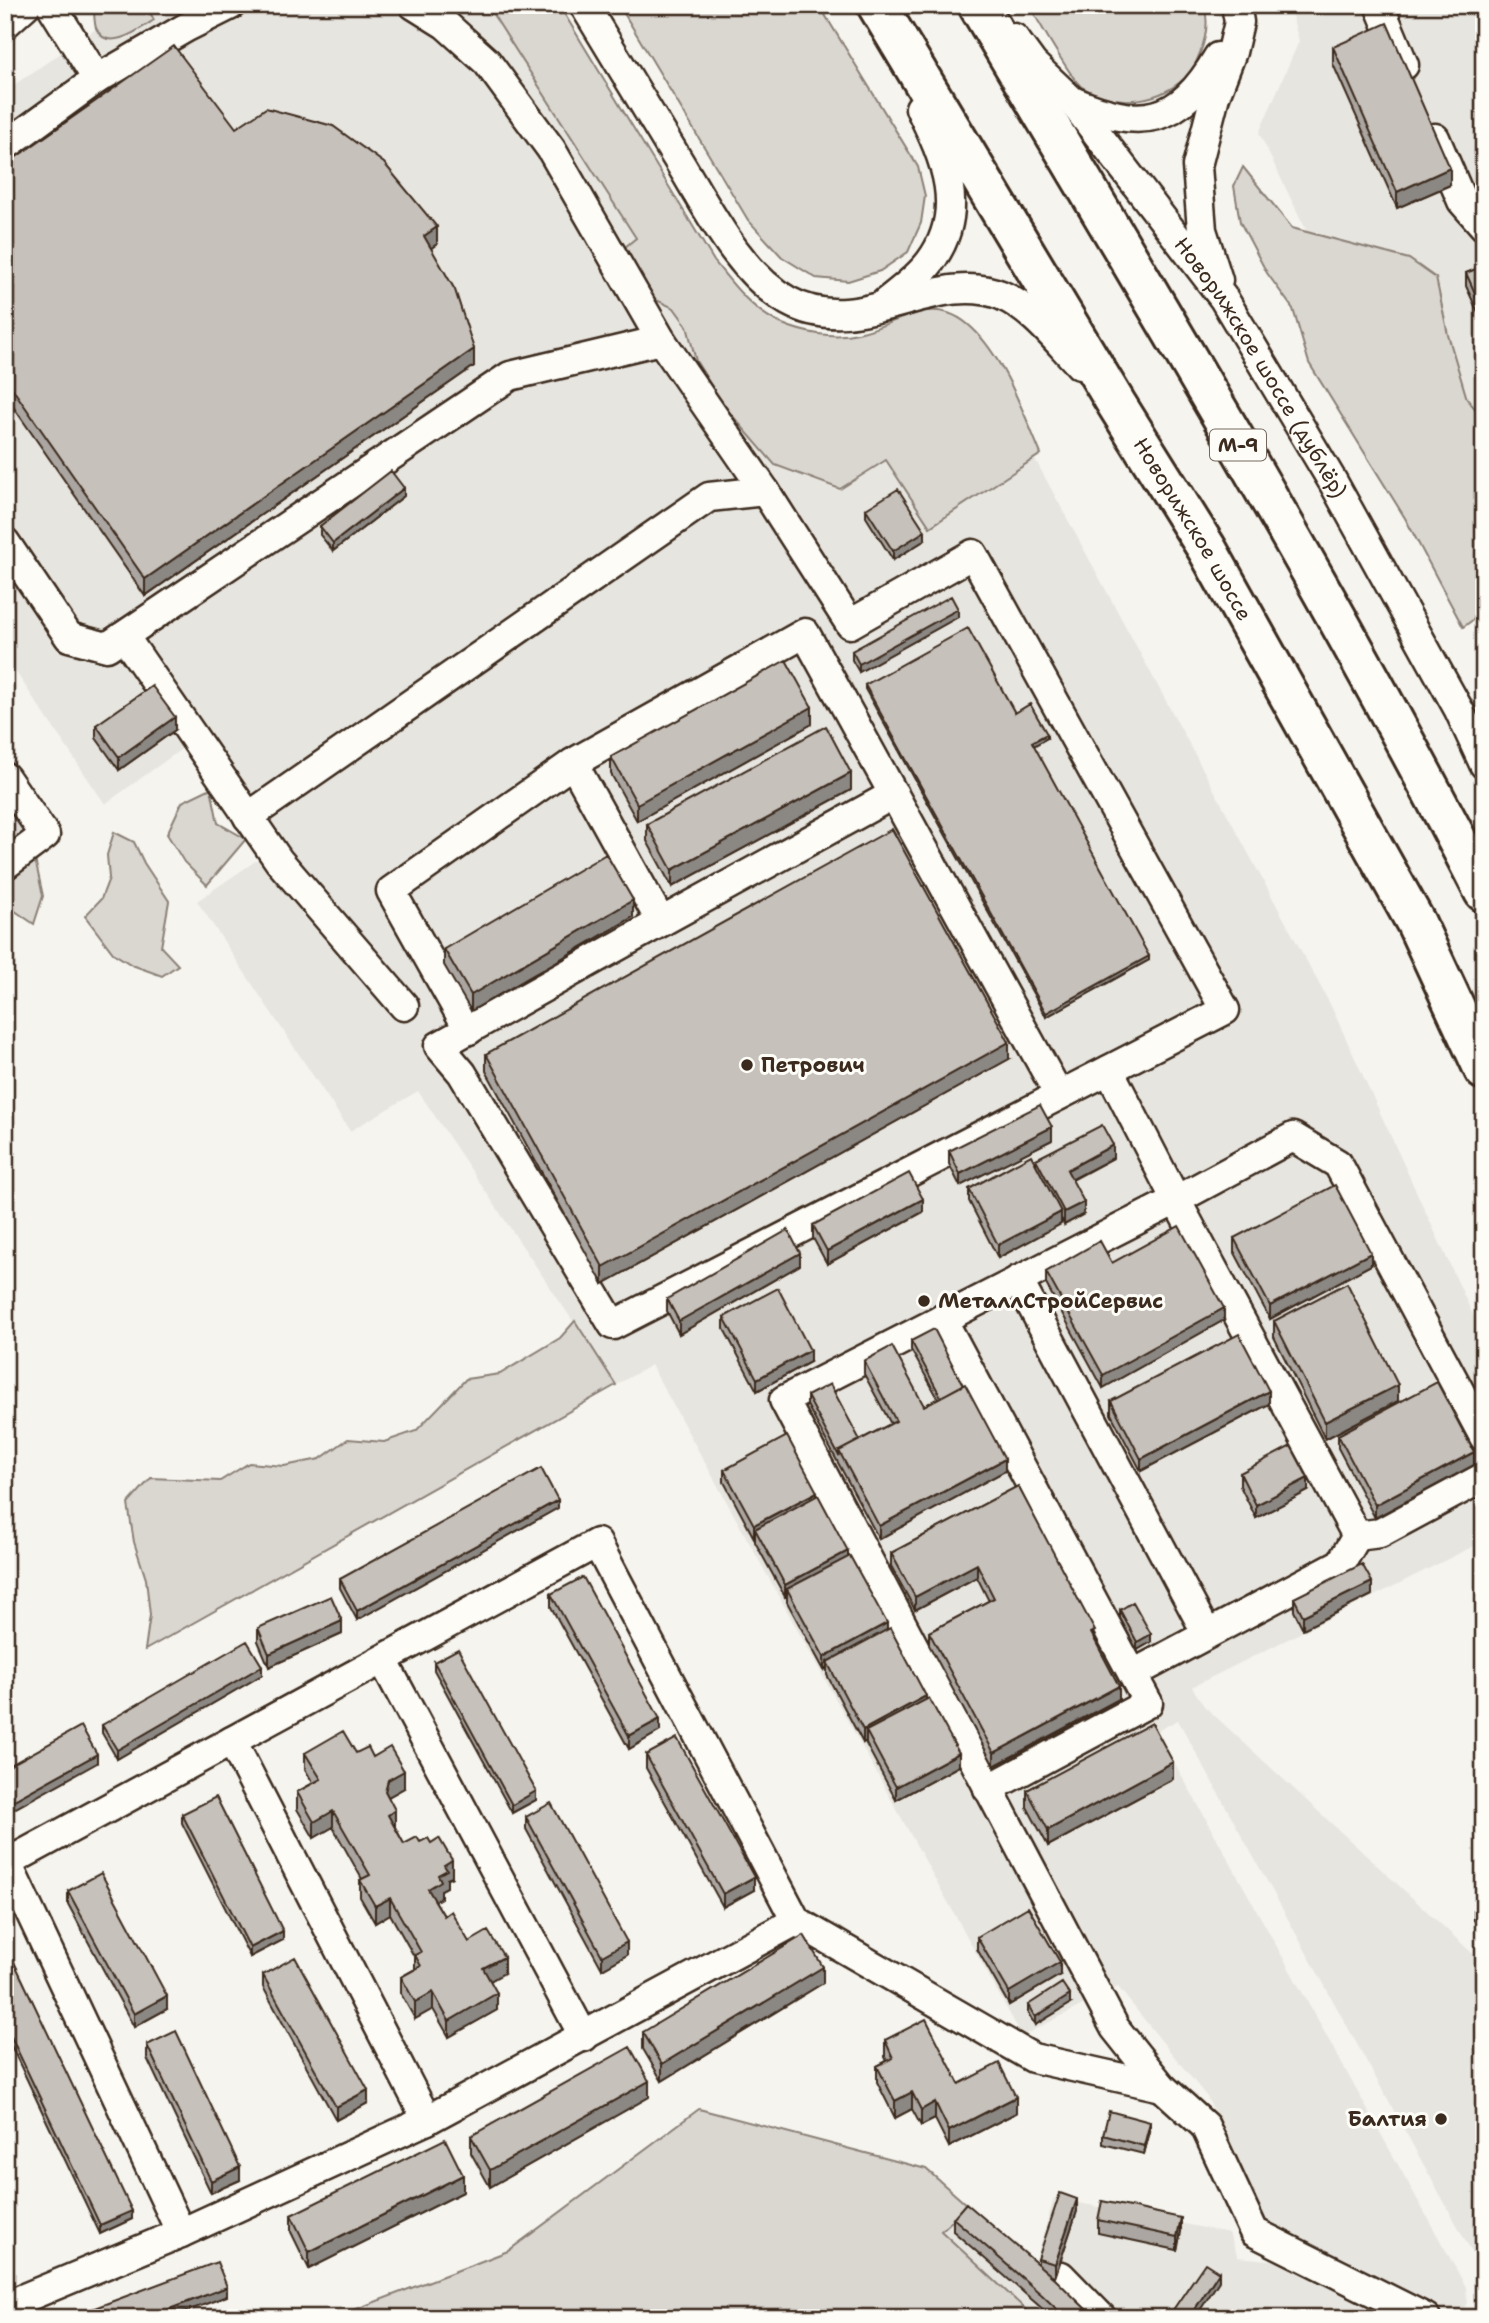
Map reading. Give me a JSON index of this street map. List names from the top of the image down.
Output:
{
  "streets": {
    "highway": ["М-9", "Новорижское шоссе"],
    "street": ["Новорижское шоссе (дублёр)"]
  },
  "places": ["Петрович", "МеталлСтройСервис", "Балтия"]
}
